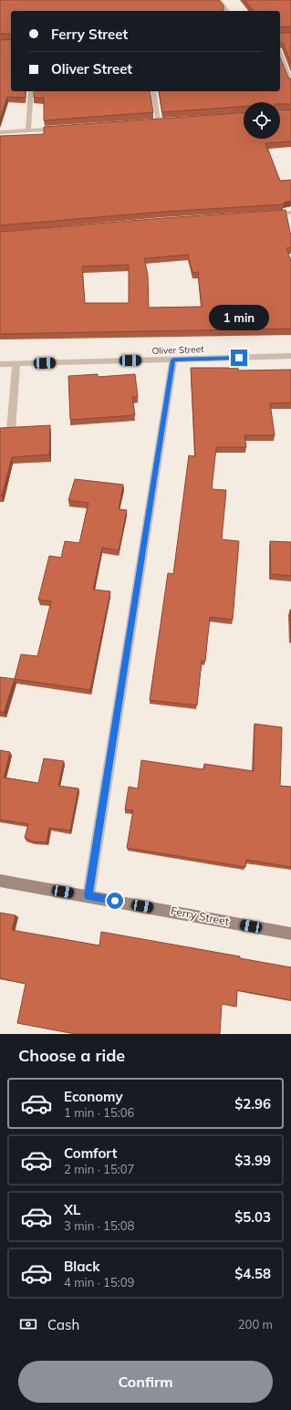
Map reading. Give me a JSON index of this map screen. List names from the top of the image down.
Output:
{
  "streets": {
    "main road": ["Ferry Street"],
    "street": ["Oliver Street"]
  },
  "page": {
    "banner": ["Ferry Street", "Oliver Street"],
    "bubble": "1 min",
    "heading": "Choose a ride",
    "list": [
      {
        "name": "Economy",
        "note": "1 min · 15:06",
        "value": "$2.96"
      },
      {
        "name": "Comfort",
        "note": "2 min · 15:07",
        "value": "$3.99"
      },
      {
        "name": "XL",
        "note": "3 min · 15:08",
        "value": "$5.03"
      },
      {
        "name": "Black",
        "note": "4 min · 15:09",
        "value": "$4.58"
      }
    ],
    "pay": ["Cash", "200 m"],
    "buttons": "Confirm"
  }
}
